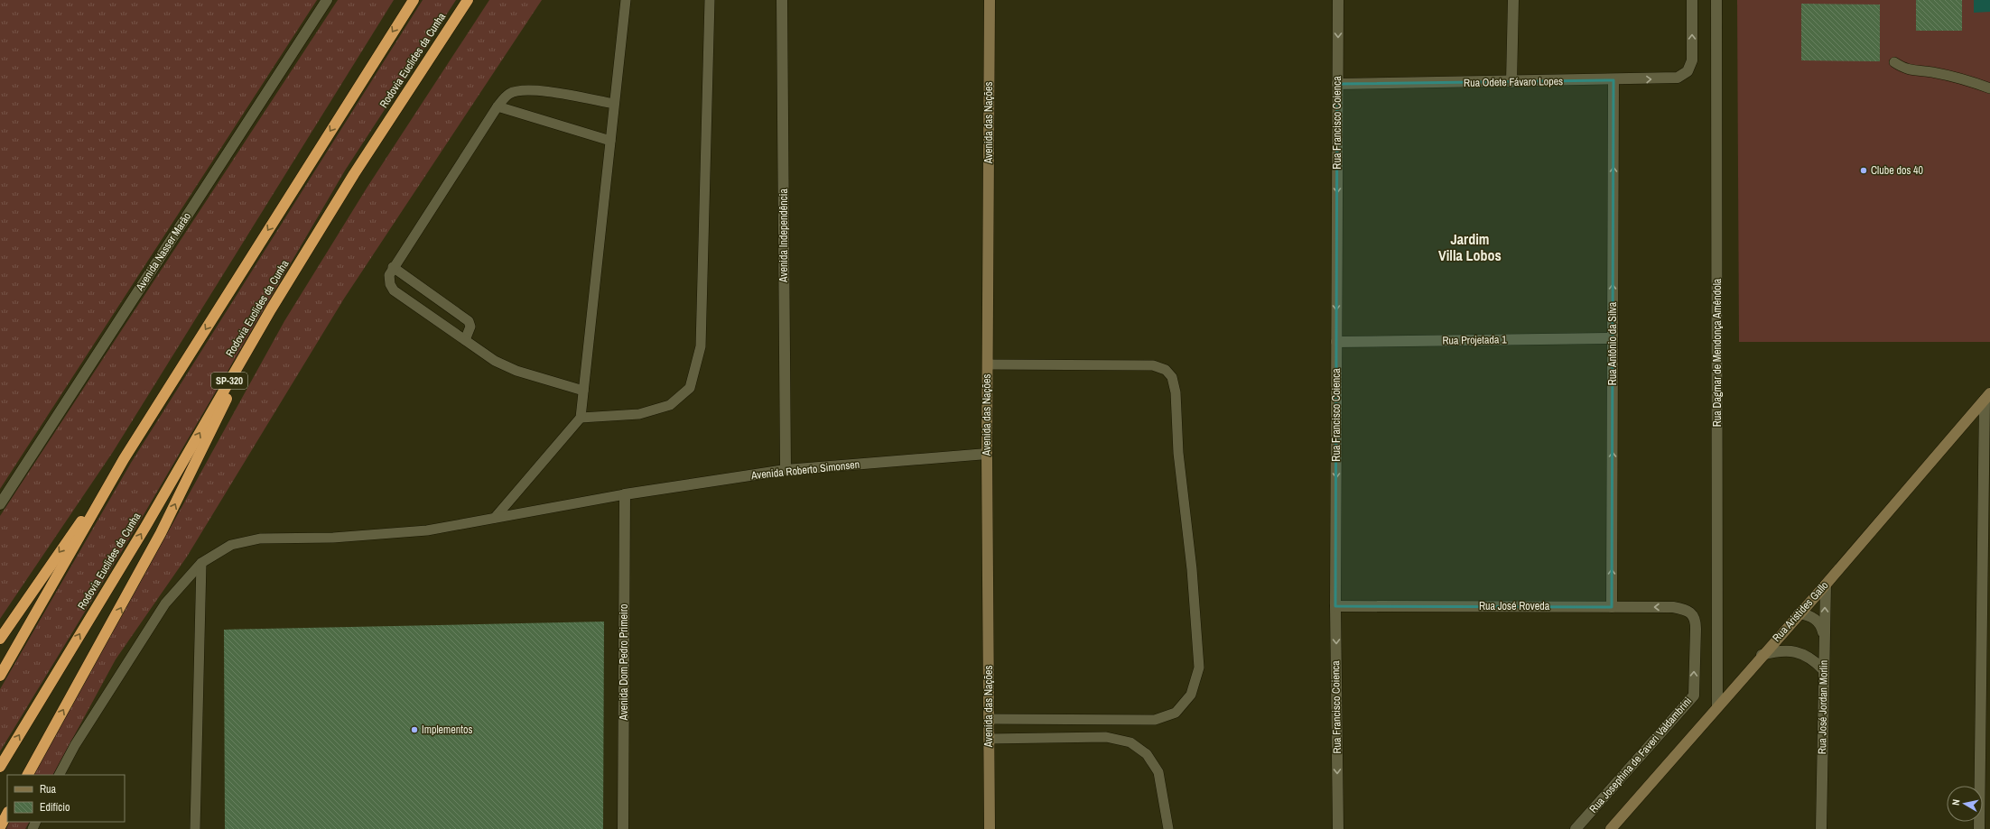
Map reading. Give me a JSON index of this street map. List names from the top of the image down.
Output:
{
  "streets": {
    "highway": ["Rodovia Euclides da Cunha", "SP-320"],
    "street": [
      "Rua Odete Fávaro Lopes",
      "Avenida das Nações",
      "Rua Francisco Coienca",
      "Avenida Independência",
      "Avenida Nasser Marão",
      "Rua Projetada 1",
      "Rua Antônio da Silva",
      "Rua Dagmar de Mendonça Amêndola",
      "Avenida Roberto Simonsen",
      "Rua José Roveda",
      "Rua Aristides Gallo",
      "Avenida Dom Pedro Primeiro",
      "Rua José Jordan Morlin",
      "Rua Josephina de Faveri Valdambrini"
    ]
  },
  "crossings": [
    ["Rua Odete Fávaro Lopes", "Rua Francisco Coienca"],
    ["Rua Odete Fávaro Lopes", "Rua Antônio da Silva"],
    ["Avenida das Nações", "Avenida Roberto Simonsen"],
    ["Rua Francisco Coienca", "Rua Projetada 1"],
    ["Rua Francisco Coienca", "Rua José Roveda"],
    ["Avenida Independência", "Avenida Roberto Simonsen"],
    ["Rua Projetada 1", "Rua Antônio da Silva"],
    ["Rua Antônio da Silva", "Rua José Roveda"],
    ["Rua Dagmar de Mendonça Amêndola", "Rua Aristides Gallo"],
    ["Avenida Roberto Simonsen", "Avenida Dom Pedro Primeiro"],
    ["Rua José Roveda", "Rua Josephina de Faveri Valdambrini"],
    ["Rua Aristides Gallo", "Rua José Jordan Morlin"]
  ],
  "one_way": ["Rua Francisco Coienca", "Rua Antônio da Silva", "Rua Josephina de Faveri Valdambrini"],
  "districts": ["Jardim Villa Lobos"],
  "places": ["Clube dos 40", "Implementos"],
  "legend": ["Rua", "Edifício"],
  "north": "left"
}
